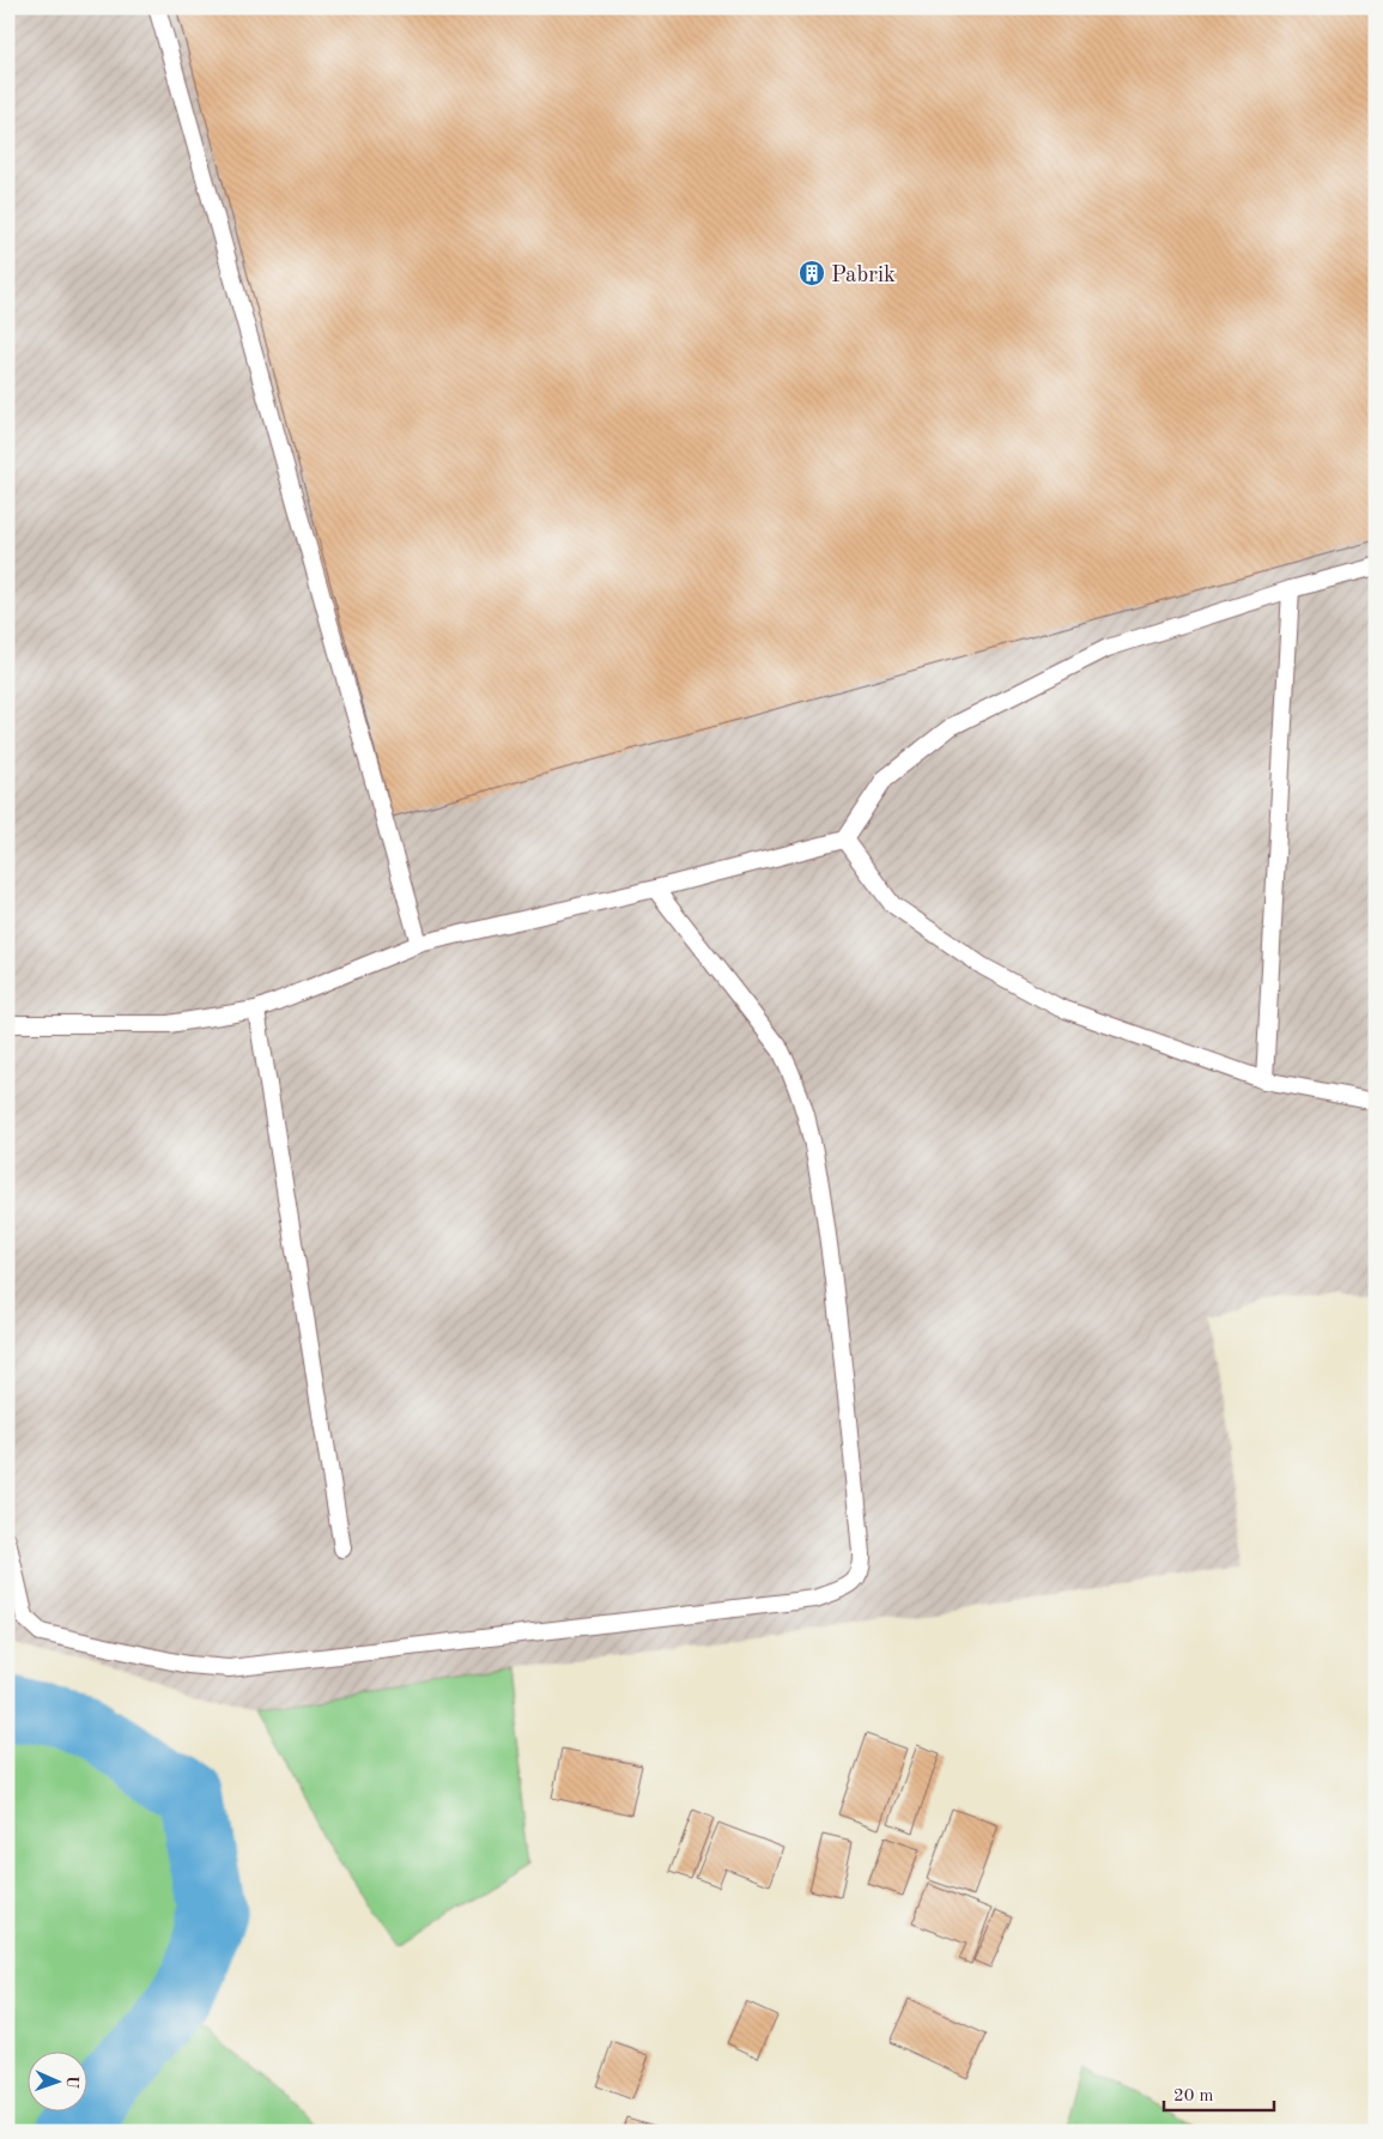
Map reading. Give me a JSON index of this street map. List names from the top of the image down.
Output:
{
  "places": {
    "building": ["Pabrik"]
  },
  "scale_bar": "20 m",
  "north": "right"
}
